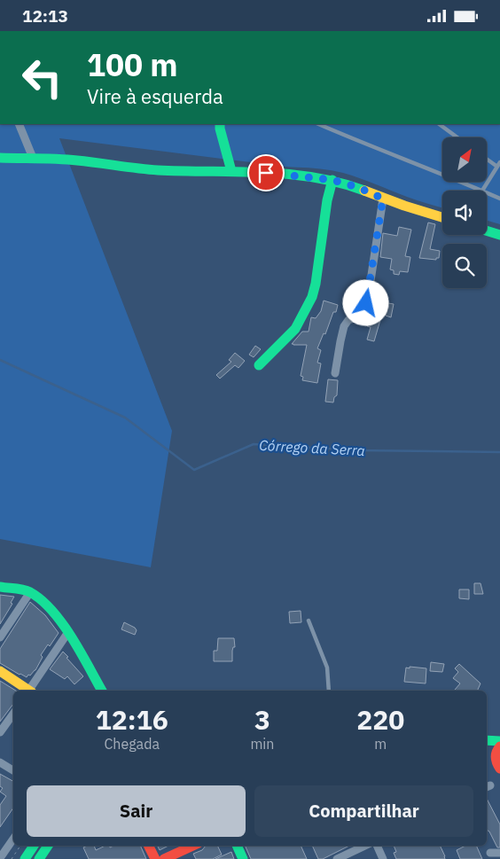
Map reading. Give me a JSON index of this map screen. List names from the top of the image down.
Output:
{
  "water": ["Córrego da Serra"],
  "north": "top right",
  "page": {
    "status": "12:13",
    "turn": ["100 m", "Vire à esquerda"],
    "eta": [
      "12:16",
      "Chegada",
      "3",
      "min",
      "220",
      "m"
    ],
    "buttons": ["Sair", "Compartilhar"]
  }
}
